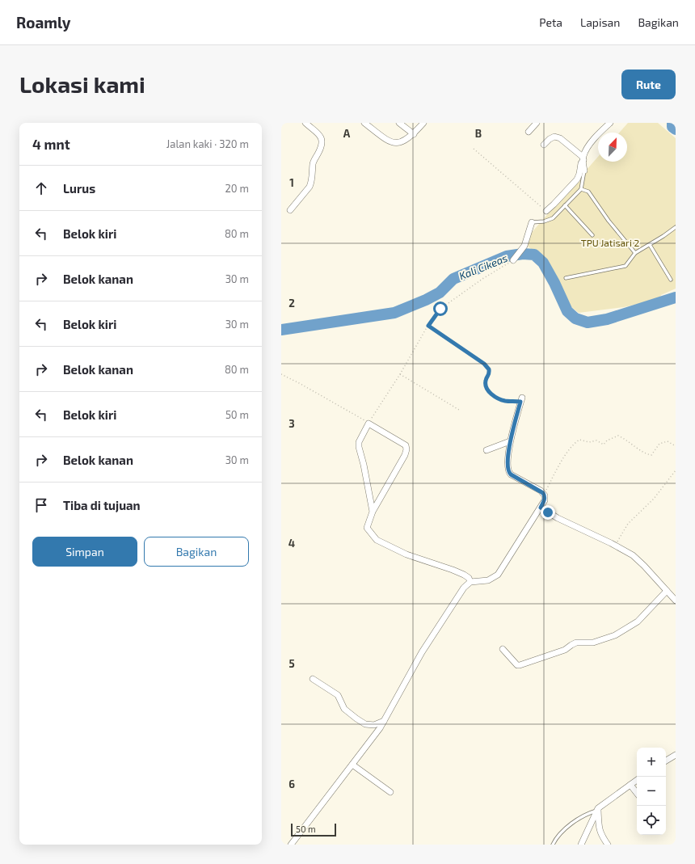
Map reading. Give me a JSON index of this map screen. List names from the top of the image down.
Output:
{
  "water": ["Kali Cikeas"],
  "parks": ["TPU Jatisari 2"],
  "scale_bar": "50 m",
  "north": "top right",
  "page": {
    "header": "Roamly",
    "nav": ["Peta", "Lapisan", "Bagikan"],
    "buttons": [
      "Rute",
      ["Simpan", "Bagikan"]
    ],
    "title": "Lokasi kami",
    "heading": ["4 mnt", "Jalan kaki · 320 m"],
    "list": [
      ["Lurus", "20 m"],
      ["Belok kiri", "80 m"],
      ["Belok kanan", "30 m"],
      ["Belok kiri", "30 m"],
      ["Belok kanan", "80 m"],
      ["Belok kiri", "50 m"],
      ["Belok kanan", "30 m"],
      "Tiba di tujuan"
    ],
    "map_buttons": ["+", "−"],
    "scale": "50 m"
  },
  "grid": {
    "columns": ["A", "B"],
    "rows": [
      "1",
      "2",
      "3",
      "4",
      "5",
      "6"
    ]
  }
}
